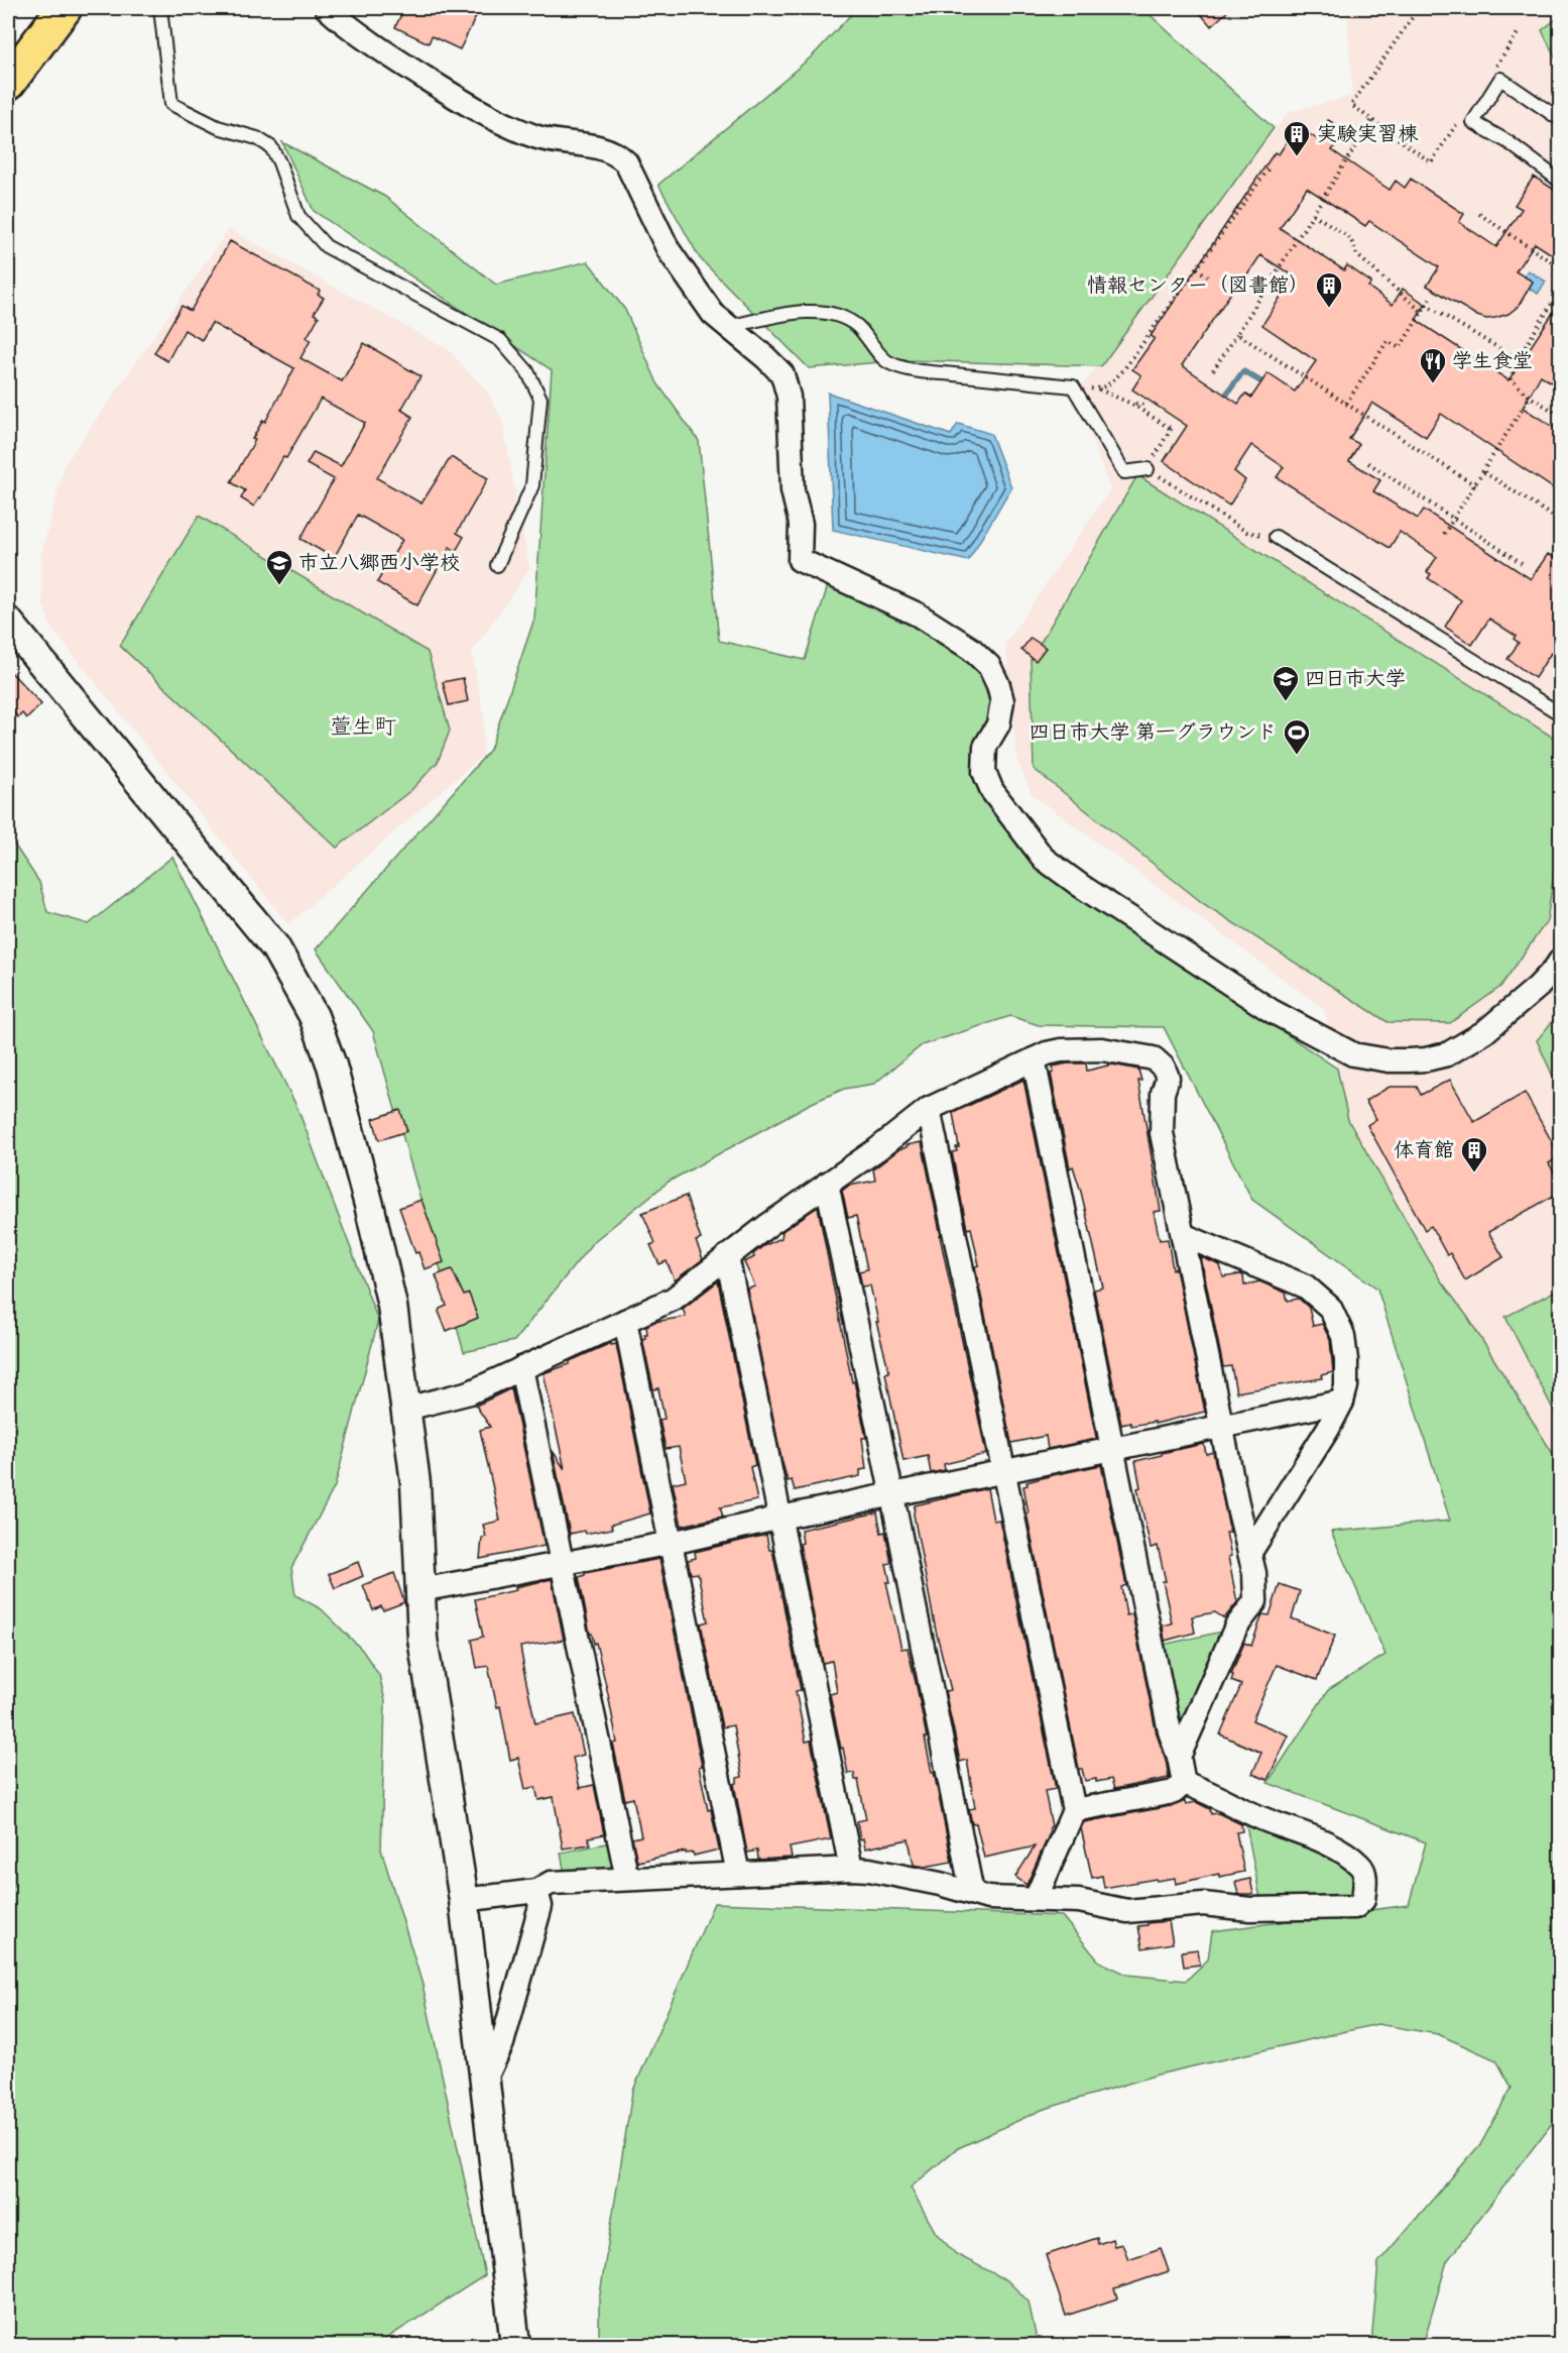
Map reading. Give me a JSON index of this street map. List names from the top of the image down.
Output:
{
  "districts": ["萱生町"],
  "places": {
    "building": ["実験実習棟", "情報センター（図書館）", "体育館"],
    "restaurant": ["学生食堂"],
    "school or university": ["市立八郷西小学校", "四日市大学"],
    "sports": ["四日市大学 第一グラウンド"]
  }
}
